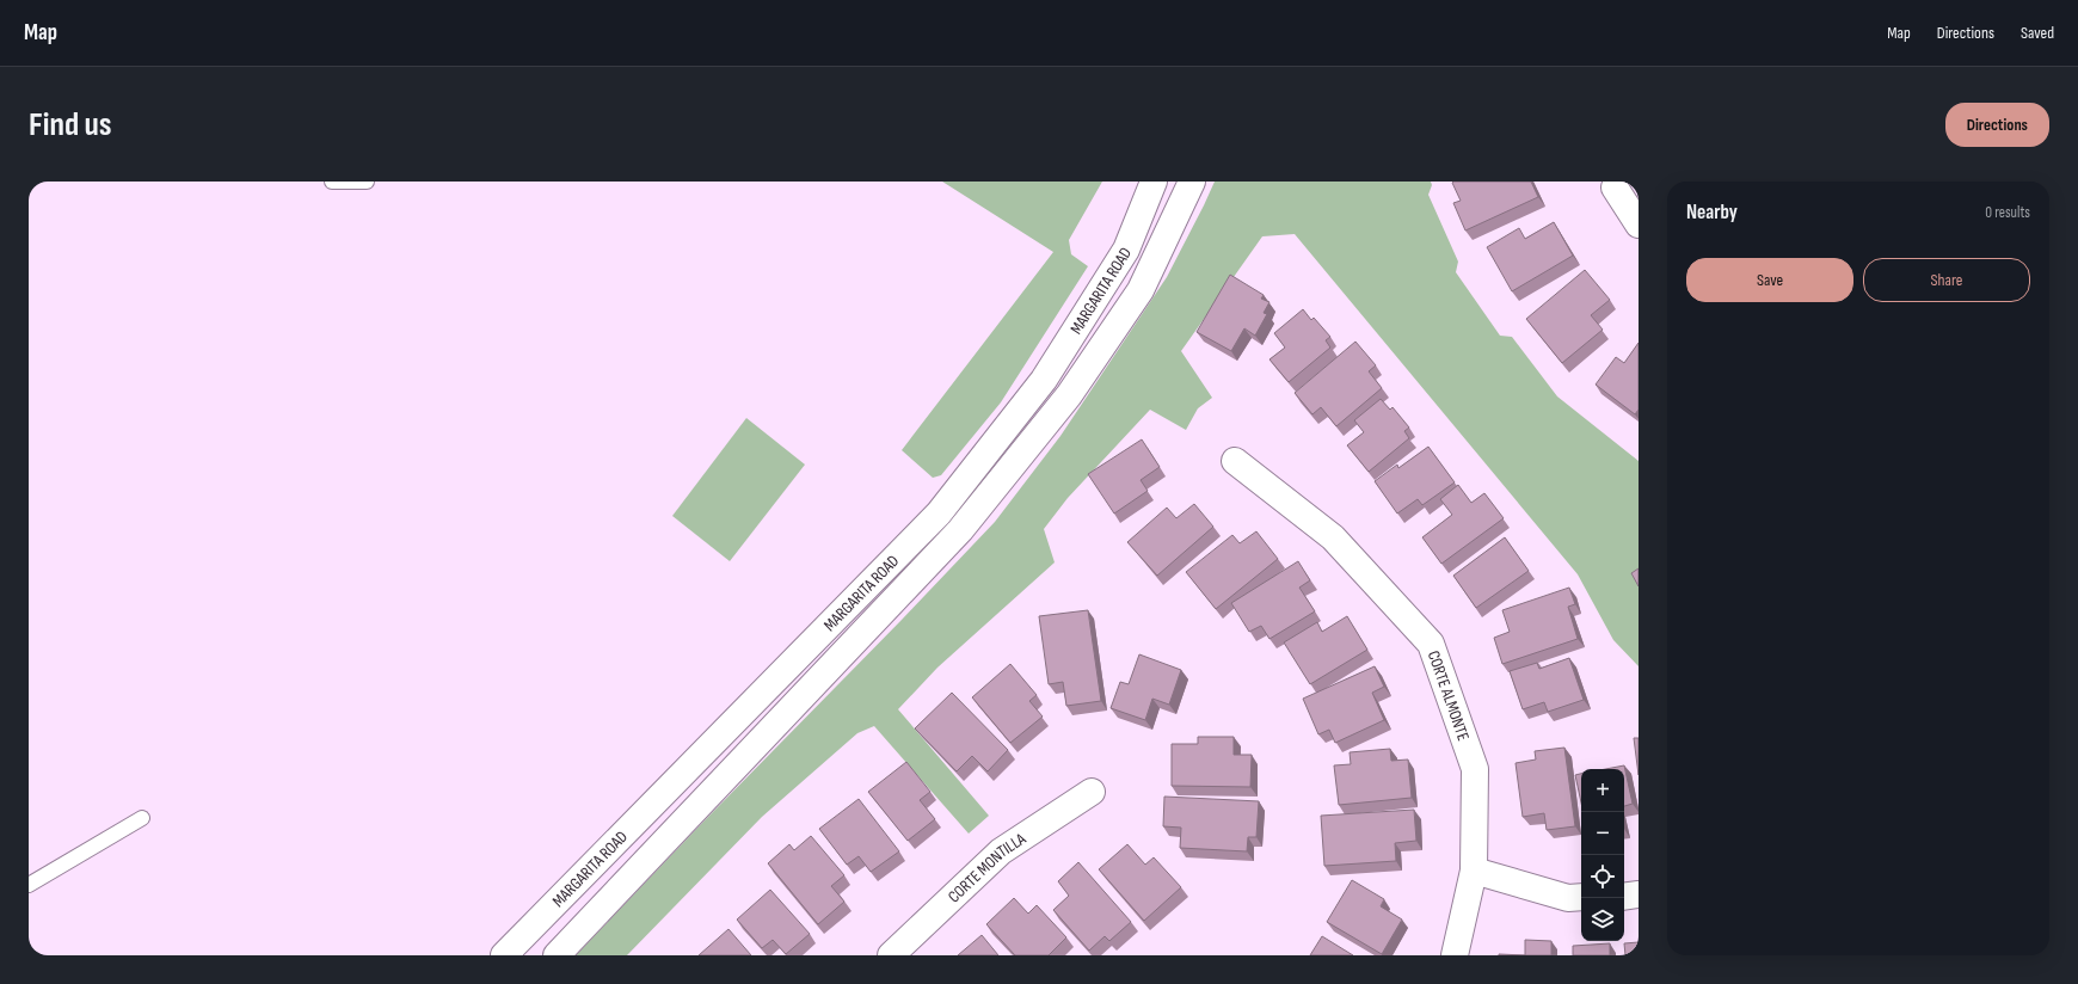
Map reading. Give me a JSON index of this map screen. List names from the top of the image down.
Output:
{
  "streets": {
    "main road": ["MARGARITA ROAD", "CORTE ALMONTE", "CORTE MONTILLA"]
  },
  "page": {
    "header": "Map",
    "nav": ["Map", "Directions", "Saved"],
    "buttons": [
      "Directions",
      ["Save", "Share"]
    ],
    "title": "Find us",
    "heading": ["Nearby", "0 results"],
    "map_buttons": ["+", "−"]
  }
}
